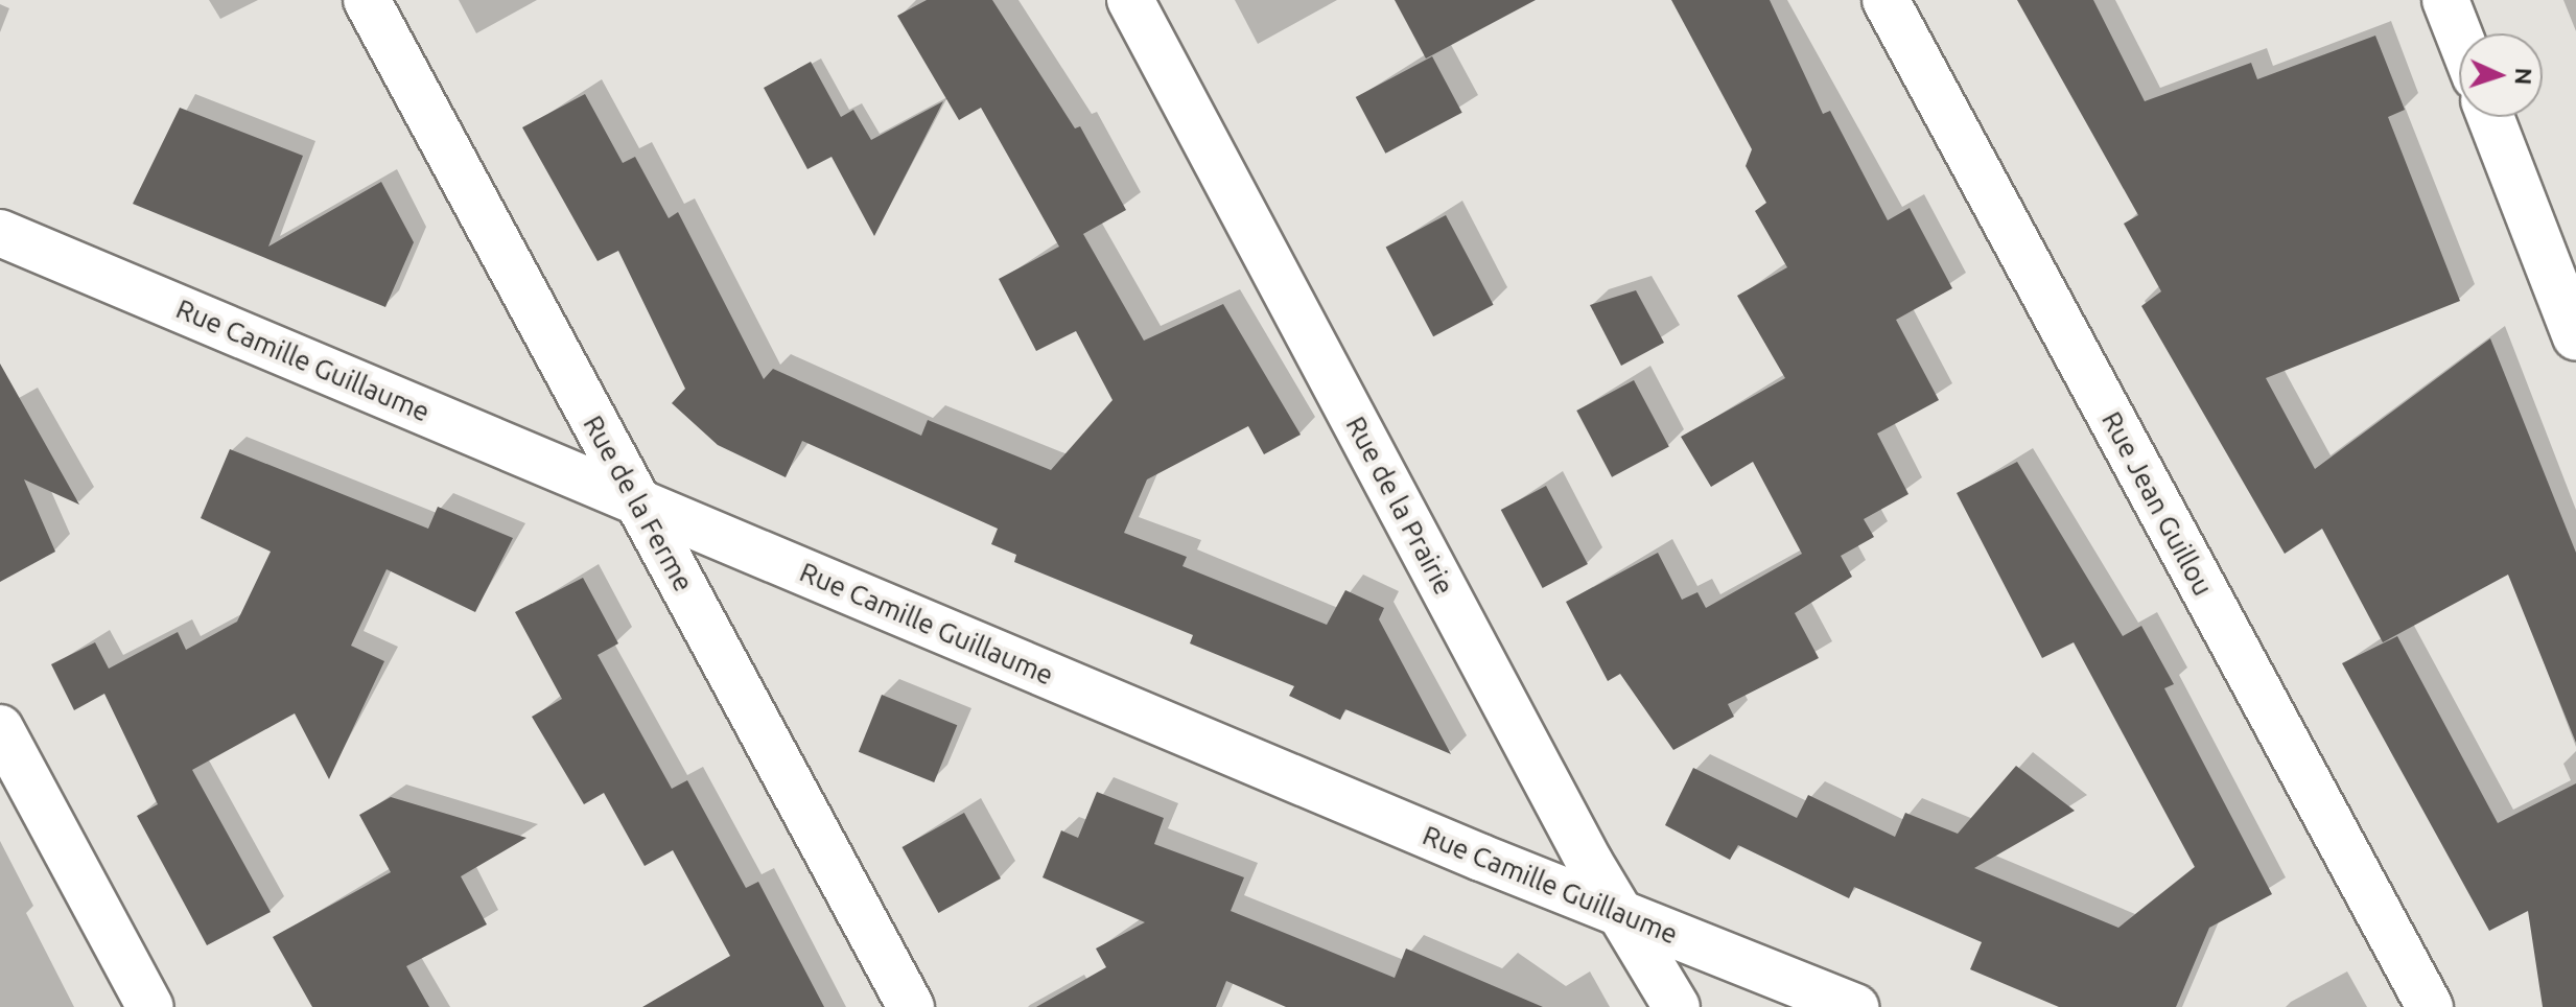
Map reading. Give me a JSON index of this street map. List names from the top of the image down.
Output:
{
  "streets": {
    "street": [
      "Rue Camille Guillaume",
      "Rue de la Ferme",
      "Rue Jean Guillou",
      "Rue de la Prairie"
    ]
  },
  "crossings": [
    ["Rue Camille Guillaume", "Rue de la Ferme"],
    ["Rue Camille Guillaume", "Rue de la Prairie"]
  ],
  "north": "right"
}
